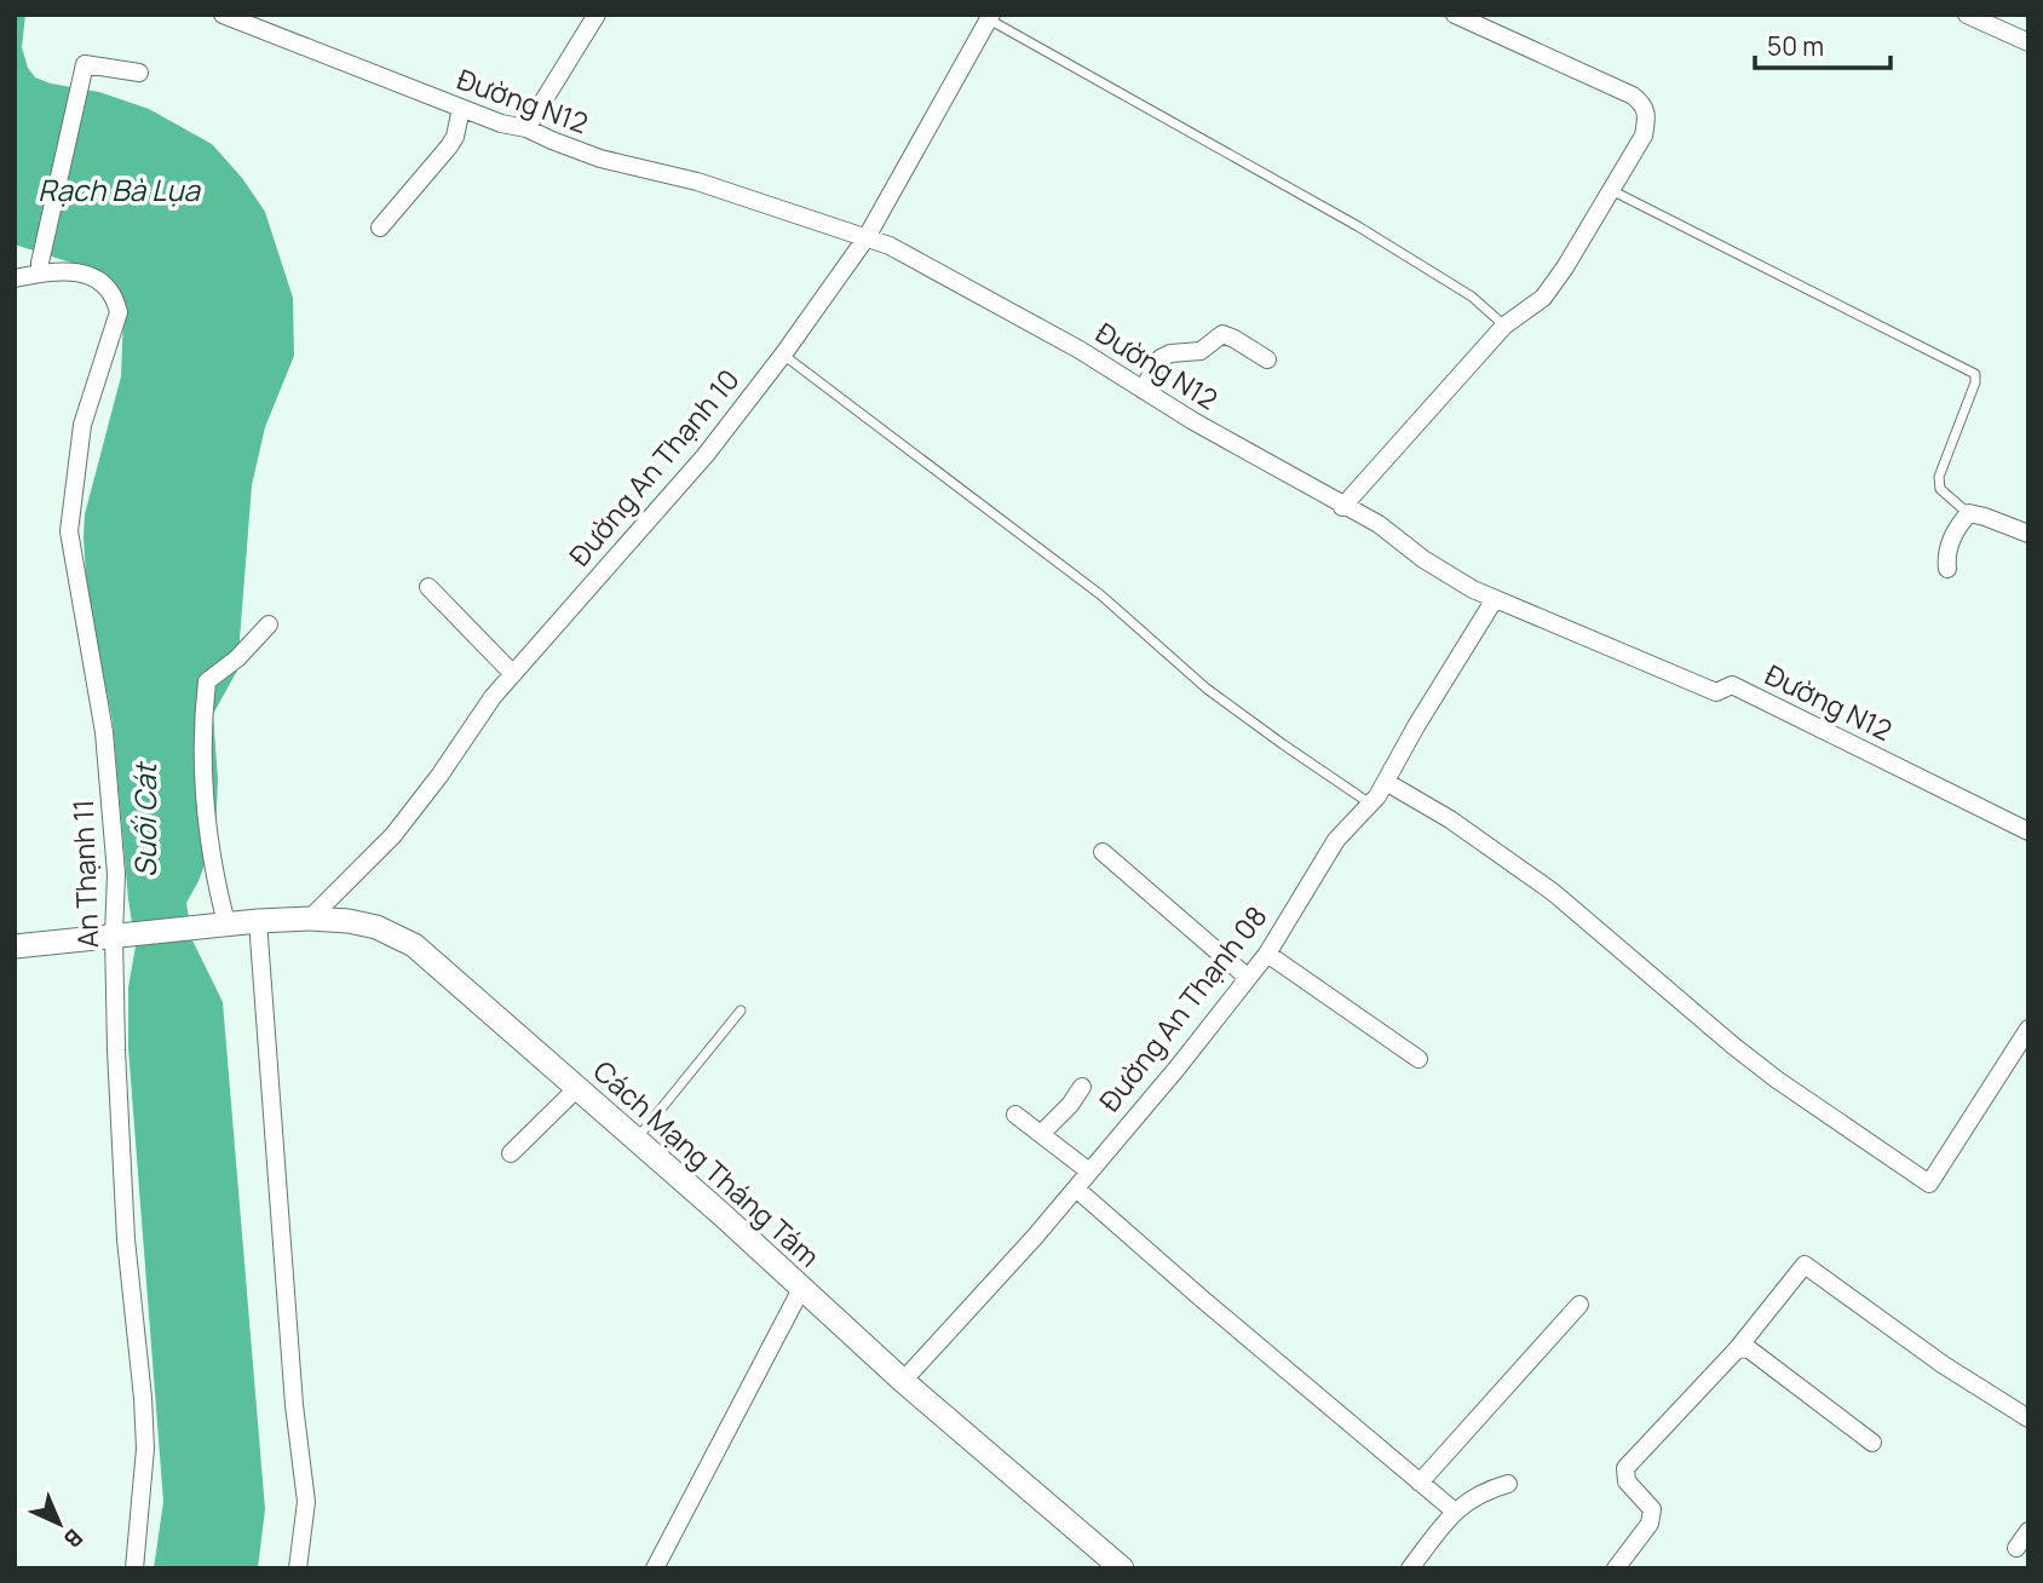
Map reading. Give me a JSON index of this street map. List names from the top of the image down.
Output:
{
  "streets": {
    "main road": ["Cách Mạng Tháng Tám"],
    "street": [
      "Đường N12",
      "Đường An Thạnh 10",
      "An Thạnh 11",
      "Đường An Thạnh 08"
    ]
  },
  "crossings": [
    ["Đường N12", "Đường An Thạnh 10"],
    ["Đường N12", "Đường An Thạnh 08"],
    ["Đường An Thạnh 10", "Cách Mạng Tháng Tám"],
    ["An Thạnh 11", "Cách Mạng Tháng Tám"],
    ["Đường An Thạnh 08", "Cách Mạng Tháng Tám"]
  ],
  "water": ["Rạch Bà Lụa", "Suối Cát"],
  "scale_bar": "50 m",
  "north": "bottom right"
}
